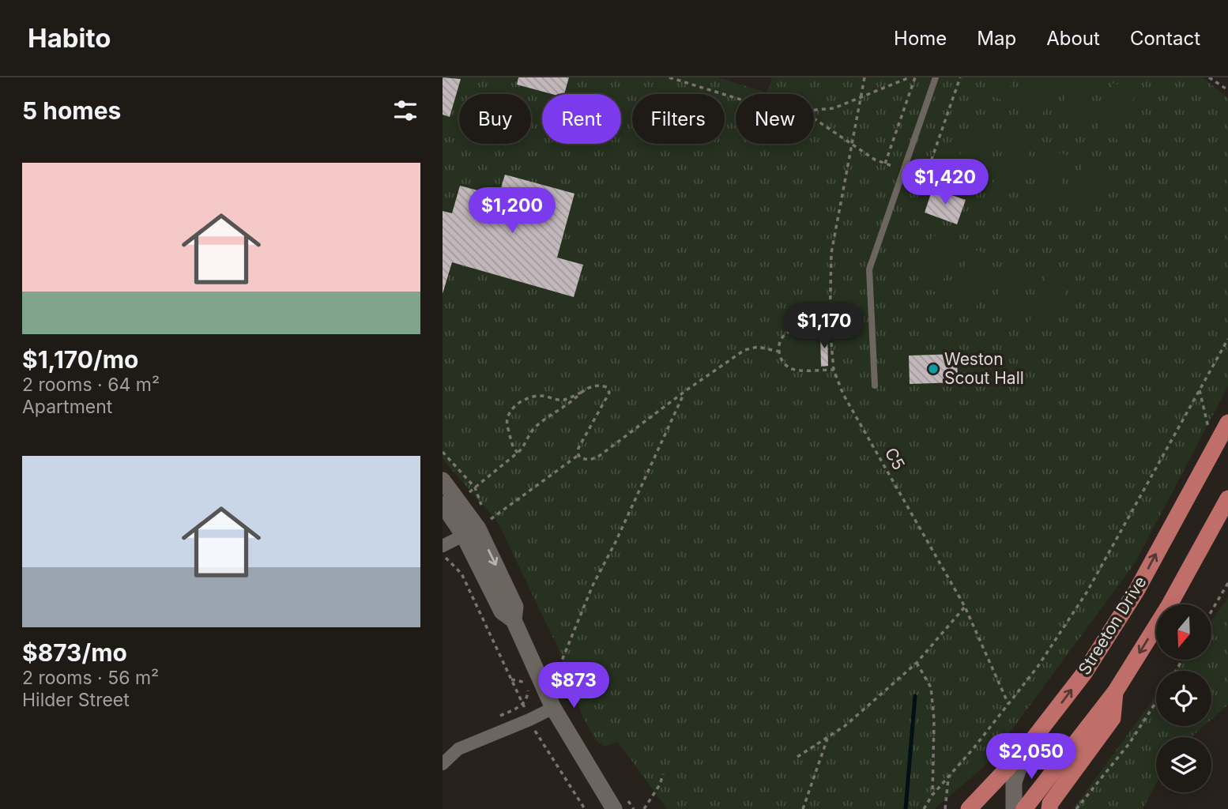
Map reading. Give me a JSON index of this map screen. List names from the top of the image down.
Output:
{
  "streets": {
    "main road": ["Streeton Drive"],
    "path": ["C5"]
  },
  "places": ["Weston Scout Hall"],
  "north": "bottom",
  "page": {
    "header": "Habito",
    "nav": [
      "Home",
      "Map",
      "About",
      "Contact"
    ],
    "heading": "5 homes",
    "chip": [
      "Buy",
      "Rent",
      "Filters",
      "New"
    ],
    "list": [
      {
        "name": "$1,170/mo",
        "note": "2 rooms · 64 m² · Apartment"
      },
      {
        "name": "$873/mo",
        "note": "2 rooms · 56 m² · Hilder Street"
      }
    ],
    "price": [
      "$1,420",
      "$1,200",
      "$1,170",
      "$873",
      "$2,050"
    ]
  }
}
